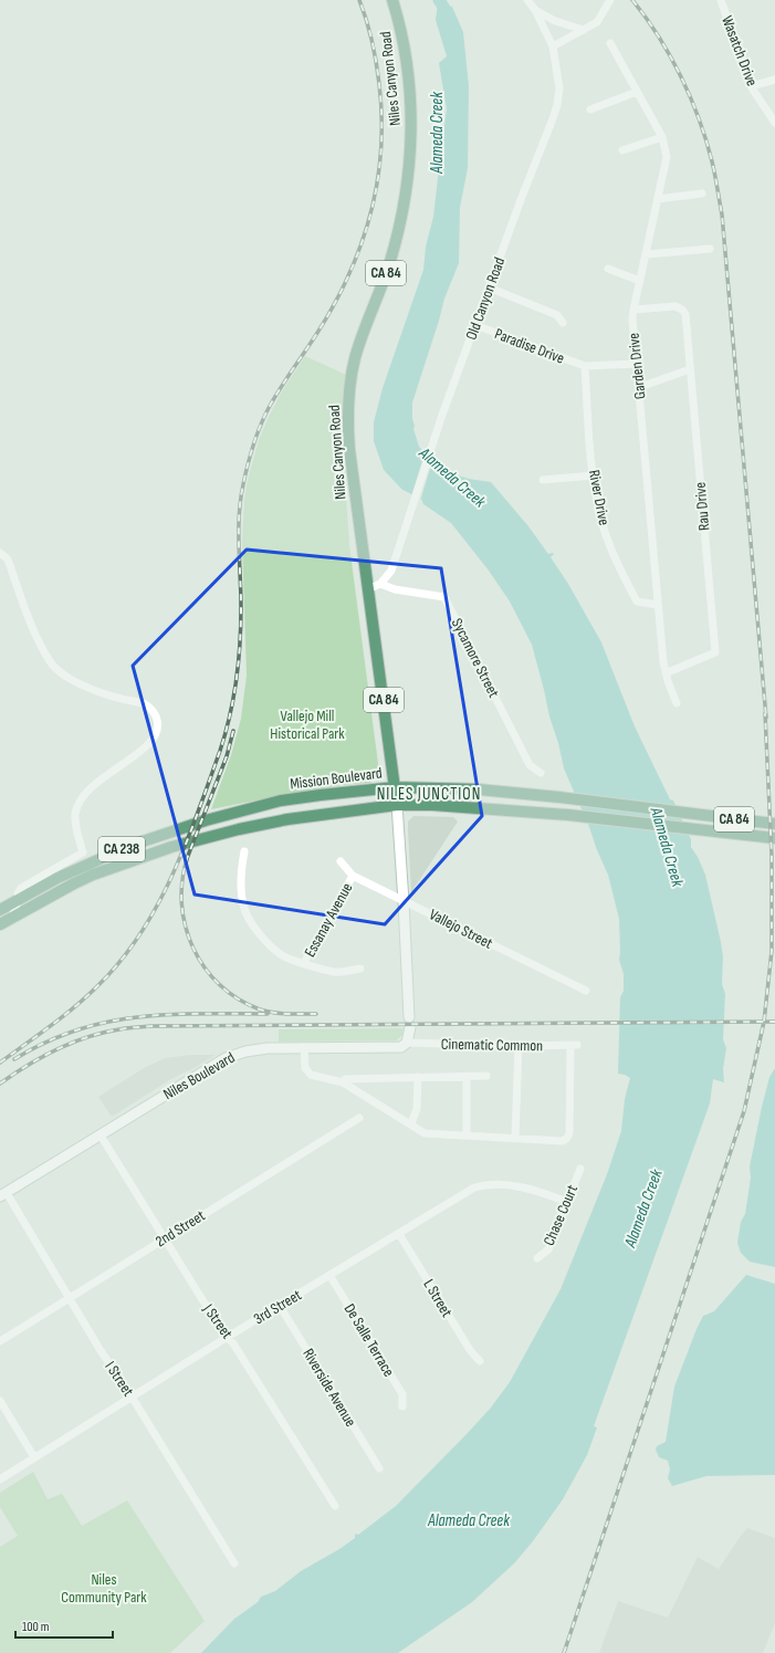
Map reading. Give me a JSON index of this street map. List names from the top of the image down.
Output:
{
  "streets": {
    "main road": [
      "Niles Canyon Road",
      "CA 84",
      "Mission Boulevard",
      "CA 238",
      "Niles Boulevard"
    ],
    "street": [
      "Wasatch Drive",
      "Old Canyon Road",
      "Paradise Drive",
      "Garden Drive",
      "River Drive",
      "Rau Drive",
      "Sycamore Street",
      "Essanay Avenue",
      "Vallejo Street",
      "Cinematic Common",
      "Chase Court",
      "2nd Street",
      "L Street",
      "3rd Street",
      "J Street",
      "De Salle Terrace",
      "I Street",
      "Riverside Avenue"
    ]
  },
  "crossings": [
    ["Niles Canyon Road", "CA 84"],
    ["Niles Canyon Road", "Mission Boulevard"],
    ["Niles Canyon Road", "CA 238"],
    ["CA 84", "CA 238"],
    ["Old Canyon Road", "Paradise Drive"],
    ["Old Canyon Road", "Sycamore Street"],
    ["Paradise Drive", "River Drive"],
    ["Garden Drive", "River Drive"],
    ["Garden Drive", "Rau Drive"],
    ["Essanay Avenue", "Vallejo Street"],
    ["Cinematic Common", "Niles Boulevard"],
    ["Niles Boulevard", "J Street"],
    ["Niles Boulevard", "I Street"],
    ["Chase Court", "3rd Street"],
    ["2nd Street", "J Street"],
    ["2nd Street", "I Street"],
    ["L Street", "3rd Street"],
    ["3rd Street", "J Street"],
    ["3rd Street", "De Salle Terrace"],
    ["3rd Street", "I Street"],
    ["3rd Street", "Riverside Avenue"]
  ],
  "districts": ["NILES JUNCTION"],
  "water": ["Alameda Creek"],
  "parks": ["Vallejo Mill Historical Park", "Niles Community Park"],
  "scale_bar": "100 m"
}
